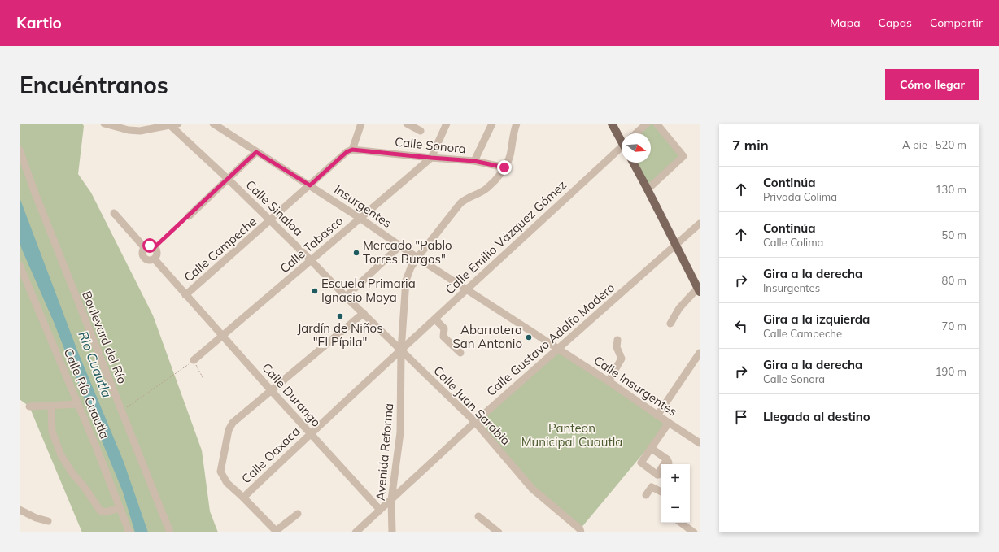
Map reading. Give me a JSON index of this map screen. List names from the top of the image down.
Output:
{
  "streets": {
    "street": [
      "Calle Sonora",
      "Insurgentes",
      "Calle Sinaloa",
      "Calle Emilio Vázquez Gómez",
      "Calle Tabasco",
      "Calle Campeche",
      "Boulevard del Río",
      "Calle Gustavo Adolfo Madero",
      "Calle Insurgentes",
      "Calle Río Cuautla",
      "Calle Durango",
      "Calle Juan Sarabia",
      "Avenida Reforma",
      "Calle Oaxaca"
    ]
  },
  "crossings": [
    ["Calle Sonora", "Calle Tabasco"],
    ["Calle Sonora", "Calle Campeche"],
    ["Calle Sonora", "Avenida Reforma"],
    ["Insurgentes", "Calle Emilio Vázquez Gómez"],
    ["Insurgentes", "Calle Tabasco"],
    ["Insurgentes", "Calle Campeche"],
    ["Insurgentes", "Calle Insurgentes"],
    ["Insurgentes", "Avenida Reforma"],
    ["Calle Sinaloa", "Calle Emilio Vázquez Gómez"],
    ["Calle Sinaloa", "Calle Tabasco"],
    ["Calle Sinaloa", "Calle Campeche"],
    ["Calle Sinaloa", "Calle Juan Sarabia"],
    ["Calle Sinaloa", "Avenida Reforma"],
    ["Calle Sinaloa", "Calle Oaxaca"],
    ["Calle Emilio Vázquez Gómez", "Calle Insurgentes"],
    ["Calle Emilio Vázquez Gómez", "Calle Juan Sarabia"],
    ["Calle Emilio Vázquez Gómez", "Avenida Reforma"],
    ["Calle Emilio Vázquez Gómez", "Calle Oaxaca"],
    ["Calle Tabasco", "Calle Durango"],
    ["Calle Campeche", "Calle Durango"],
    ["Calle Gustavo Adolfo Madero", "Calle Insurgentes"],
    ["Calle Gustavo Adolfo Madero", "Calle Durango"],
    ["Calle Gustavo Adolfo Madero", "Calle Juan Sarabia"],
    ["Calle Gustavo Adolfo Madero", "Avenida Reforma"],
    ["Calle Durango", "Calle Oaxaca"],
    ["Calle Juan Sarabia", "Avenida Reforma"],
    ["Calle Juan Sarabia", "Calle Oaxaca"],
    ["Avenida Reforma", "Calle Oaxaca"]
  ],
  "water": ["Rio Cuautla"],
  "parks": ["Panteon Municipal Cuautla"],
  "places": [
    "Mercado \"Pablo Torres Burgos\"",
    "Escuela Primaria Ignacio Maya",
    "Jardín de Niños \"El Pípila\"",
    "Abarrotera San Antonio"
  ],
  "north": "right",
  "page": {
    "header": "Kartio",
    "nav": ["Mapa", "Capas", "Compartir"],
    "buttons": "Cómo llegar",
    "title": "Encuéntranos",
    "heading": ["7 min", "A pie · 520 m"],
    "list": [
      ["Continúa", "Privada Colima", "130 m"],
      ["Continúa", "Calle Colima", "50 m"],
      ["Gira a la derecha", "Insurgentes", "80 m"],
      ["Gira a la izquierda", "Calle Campeche", "70 m"],
      ["Gira a la derecha", "Calle Sonora", "190 m"],
      "Llegada al destino"
    ],
    "map_buttons": ["+", "−"]
  }
}
